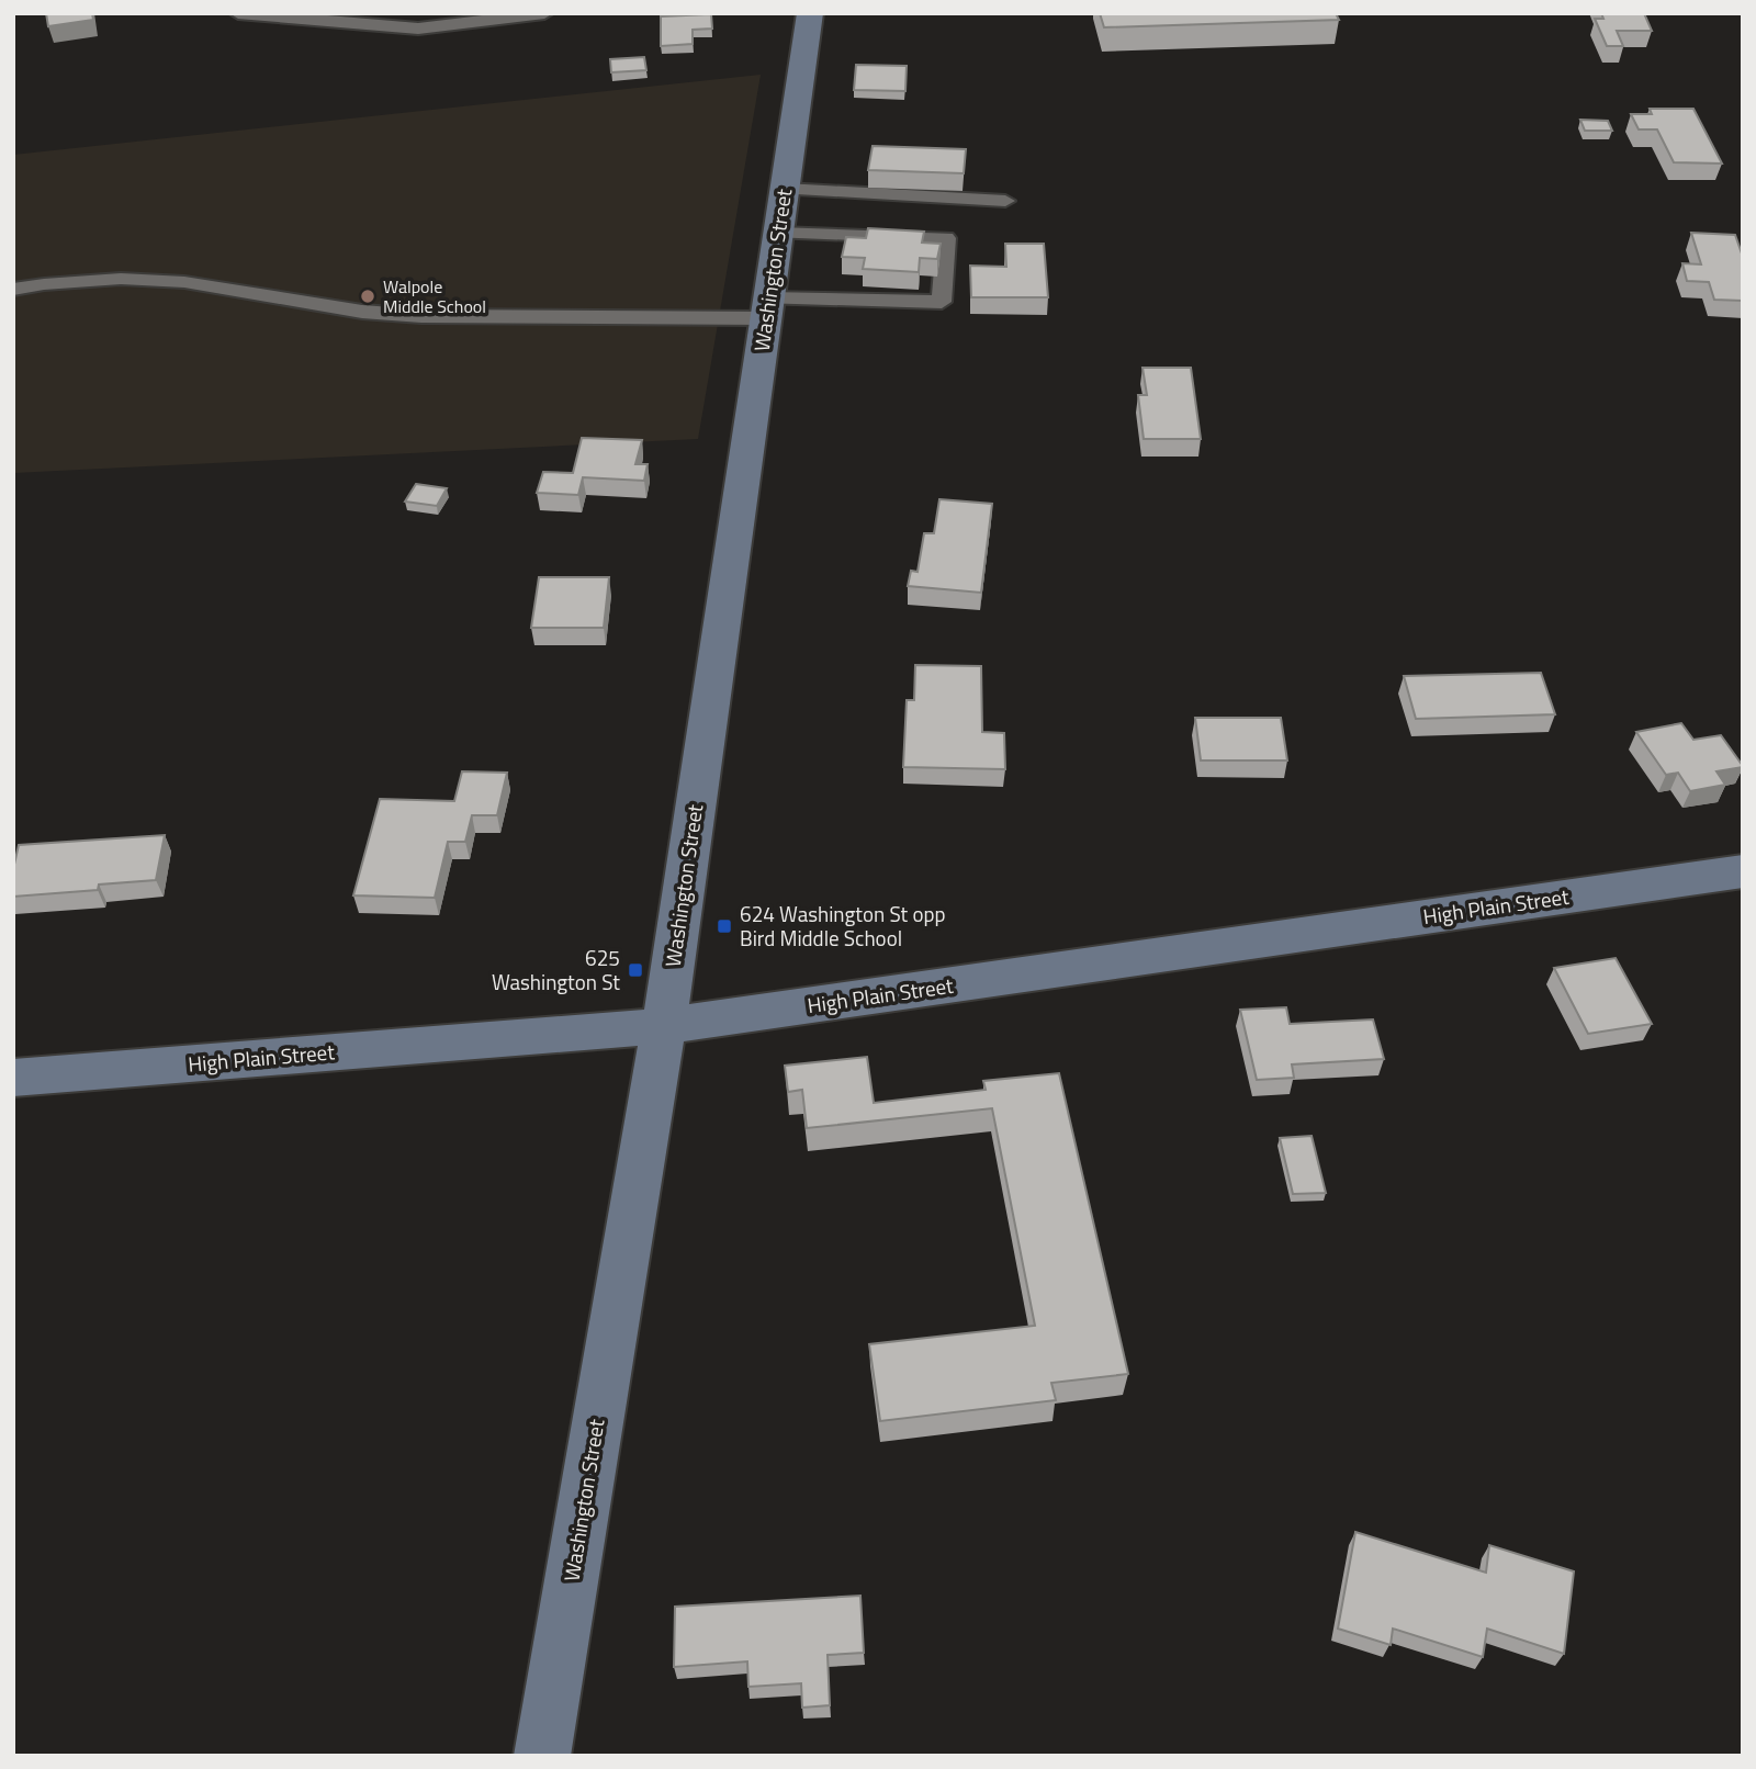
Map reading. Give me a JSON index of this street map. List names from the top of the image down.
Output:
{
  "streets": {
    "main road": ["Washington Street", "High Plain Street"]
  },
  "crossings": [
    ["Washington Street", "High Plain Street"]
  ],
  "places": {
    "other": ["Walpole Middle School"],
    "transit": ["624 Washington St opp Bird Middle School", "625 Washington St"]
  }
}
